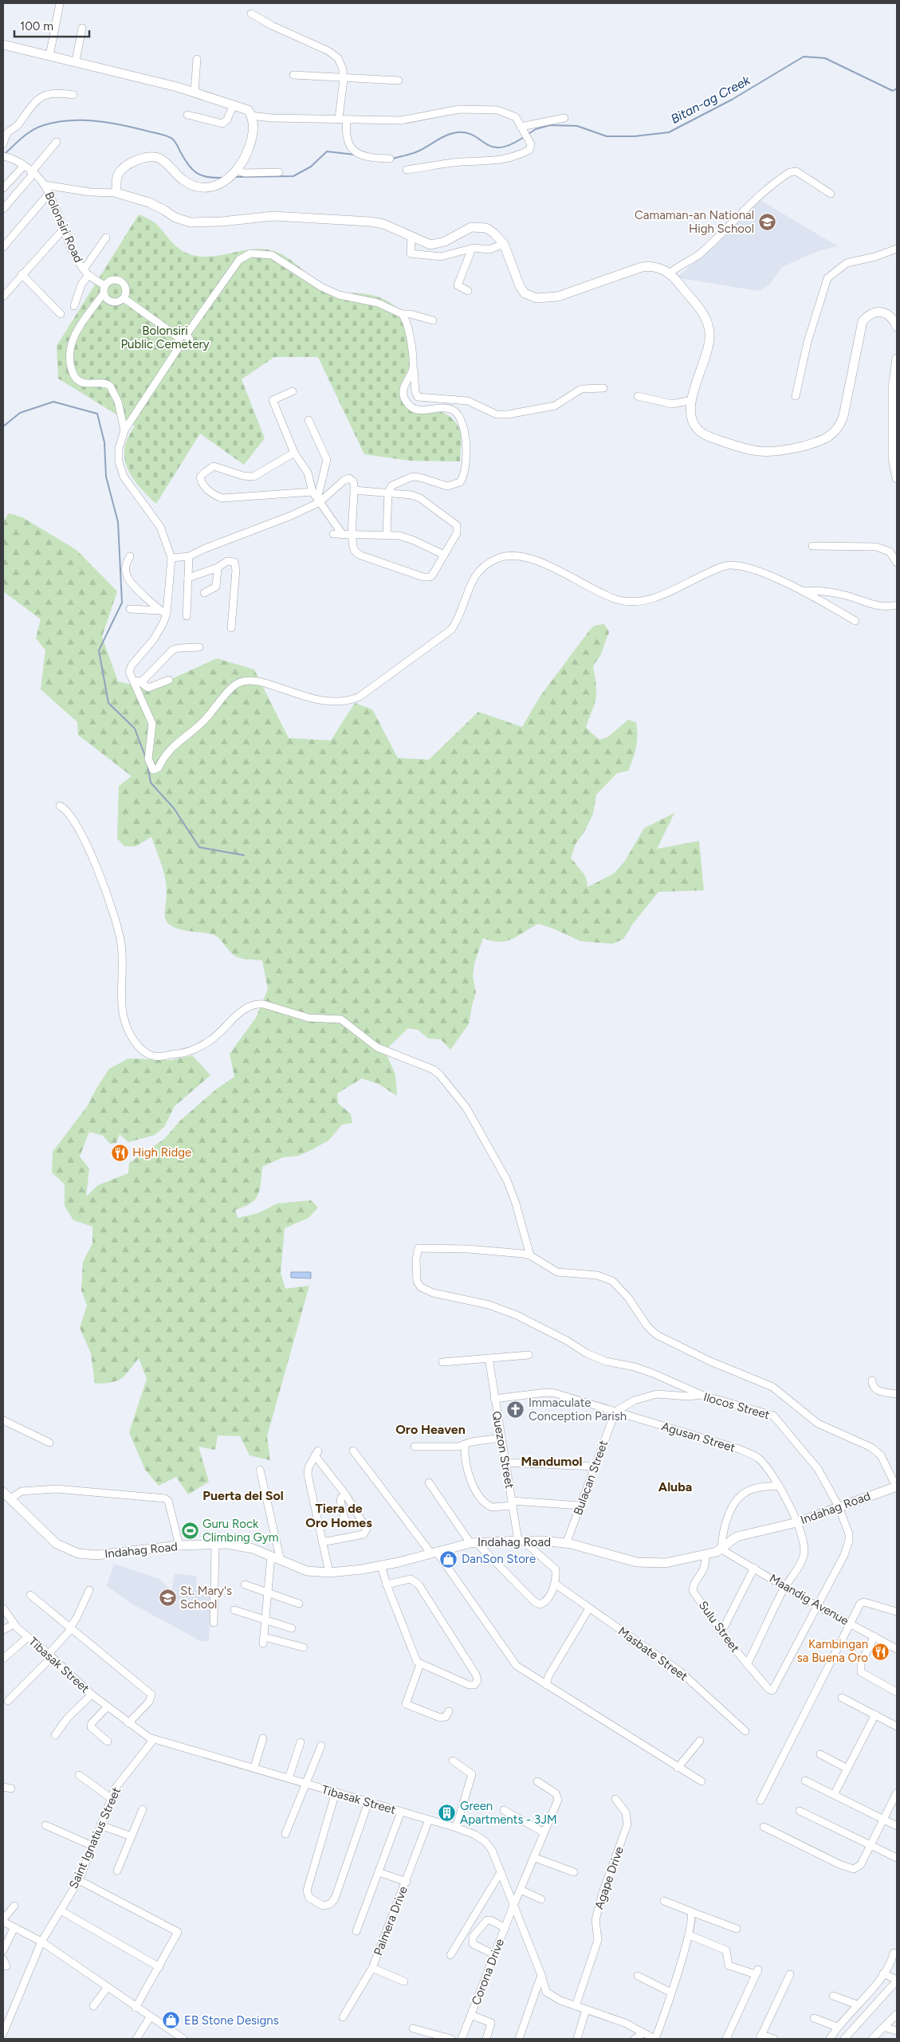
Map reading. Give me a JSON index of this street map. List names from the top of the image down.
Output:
{
  "streets": {
    "main road": ["Indahag Road"],
    "street": [
      "Bolonsiri Road",
      "Ilocos Street",
      "Agusan Street",
      "Quezon Street",
      "Bulacan Street",
      "Maandig Avenue",
      "Sulu Street",
      "Masbate Street",
      "Tibasak Street",
      "Saint Ignatius Street",
      "Agape Drive",
      "Palmera Drive",
      "Corona Drive"
    ]
  },
  "crossings": [
    ["Ilocos Street", "Agusan Street"],
    ["Ilocos Street", "Bulacan Street"],
    ["Ilocos Street", "Indahag Road"],
    ["Ilocos Street", "Maandig Avenue"],
    ["Ilocos Street", "Sulu Street"],
    ["Agusan Street", "Quezon Street"],
    ["Agusan Street", "Bulacan Street"],
    ["Agusan Street", "Indahag Road"],
    ["Agusan Street", "Maandig Avenue"],
    ["Agusan Street", "Sulu Street"],
    ["Quezon Street", "Indahag Road"],
    ["Bulacan Street", "Indahag Road"],
    ["Indahag Road", "Maandig Avenue"],
    ["Indahag Road", "Sulu Street"],
    ["Tibasak Street", "Saint Ignatius Street"],
    ["Tibasak Street", "Agape Drive"],
    ["Tibasak Street", "Palmera Drive"],
    ["Tibasak Street", "Corona Drive"]
  ],
  "districts": [
    "Oro Heaven",
    "Mandumol",
    "Aluba",
    "Puerta del Sol",
    "Tiera de Oro Homes"
  ],
  "water": ["Bitan-ag Creek"],
  "parks": ["Bolonsiri Public Cemetery"],
  "places": {
    "school or university": ["Camaman-an National High School", "St. Mary's School"],
    "restaurant": ["High Ridge", "Kambingan sa Buena Oro"],
    "church": ["Immaculate Conception Parish"],
    "sports": ["Guru Rock Climbing Gym"],
    "shop": ["DanSon Store", "EB Stone Designs"],
    "building": ["Green Apartments - 3JM"]
  },
  "scale_bar": "100 m"
}
